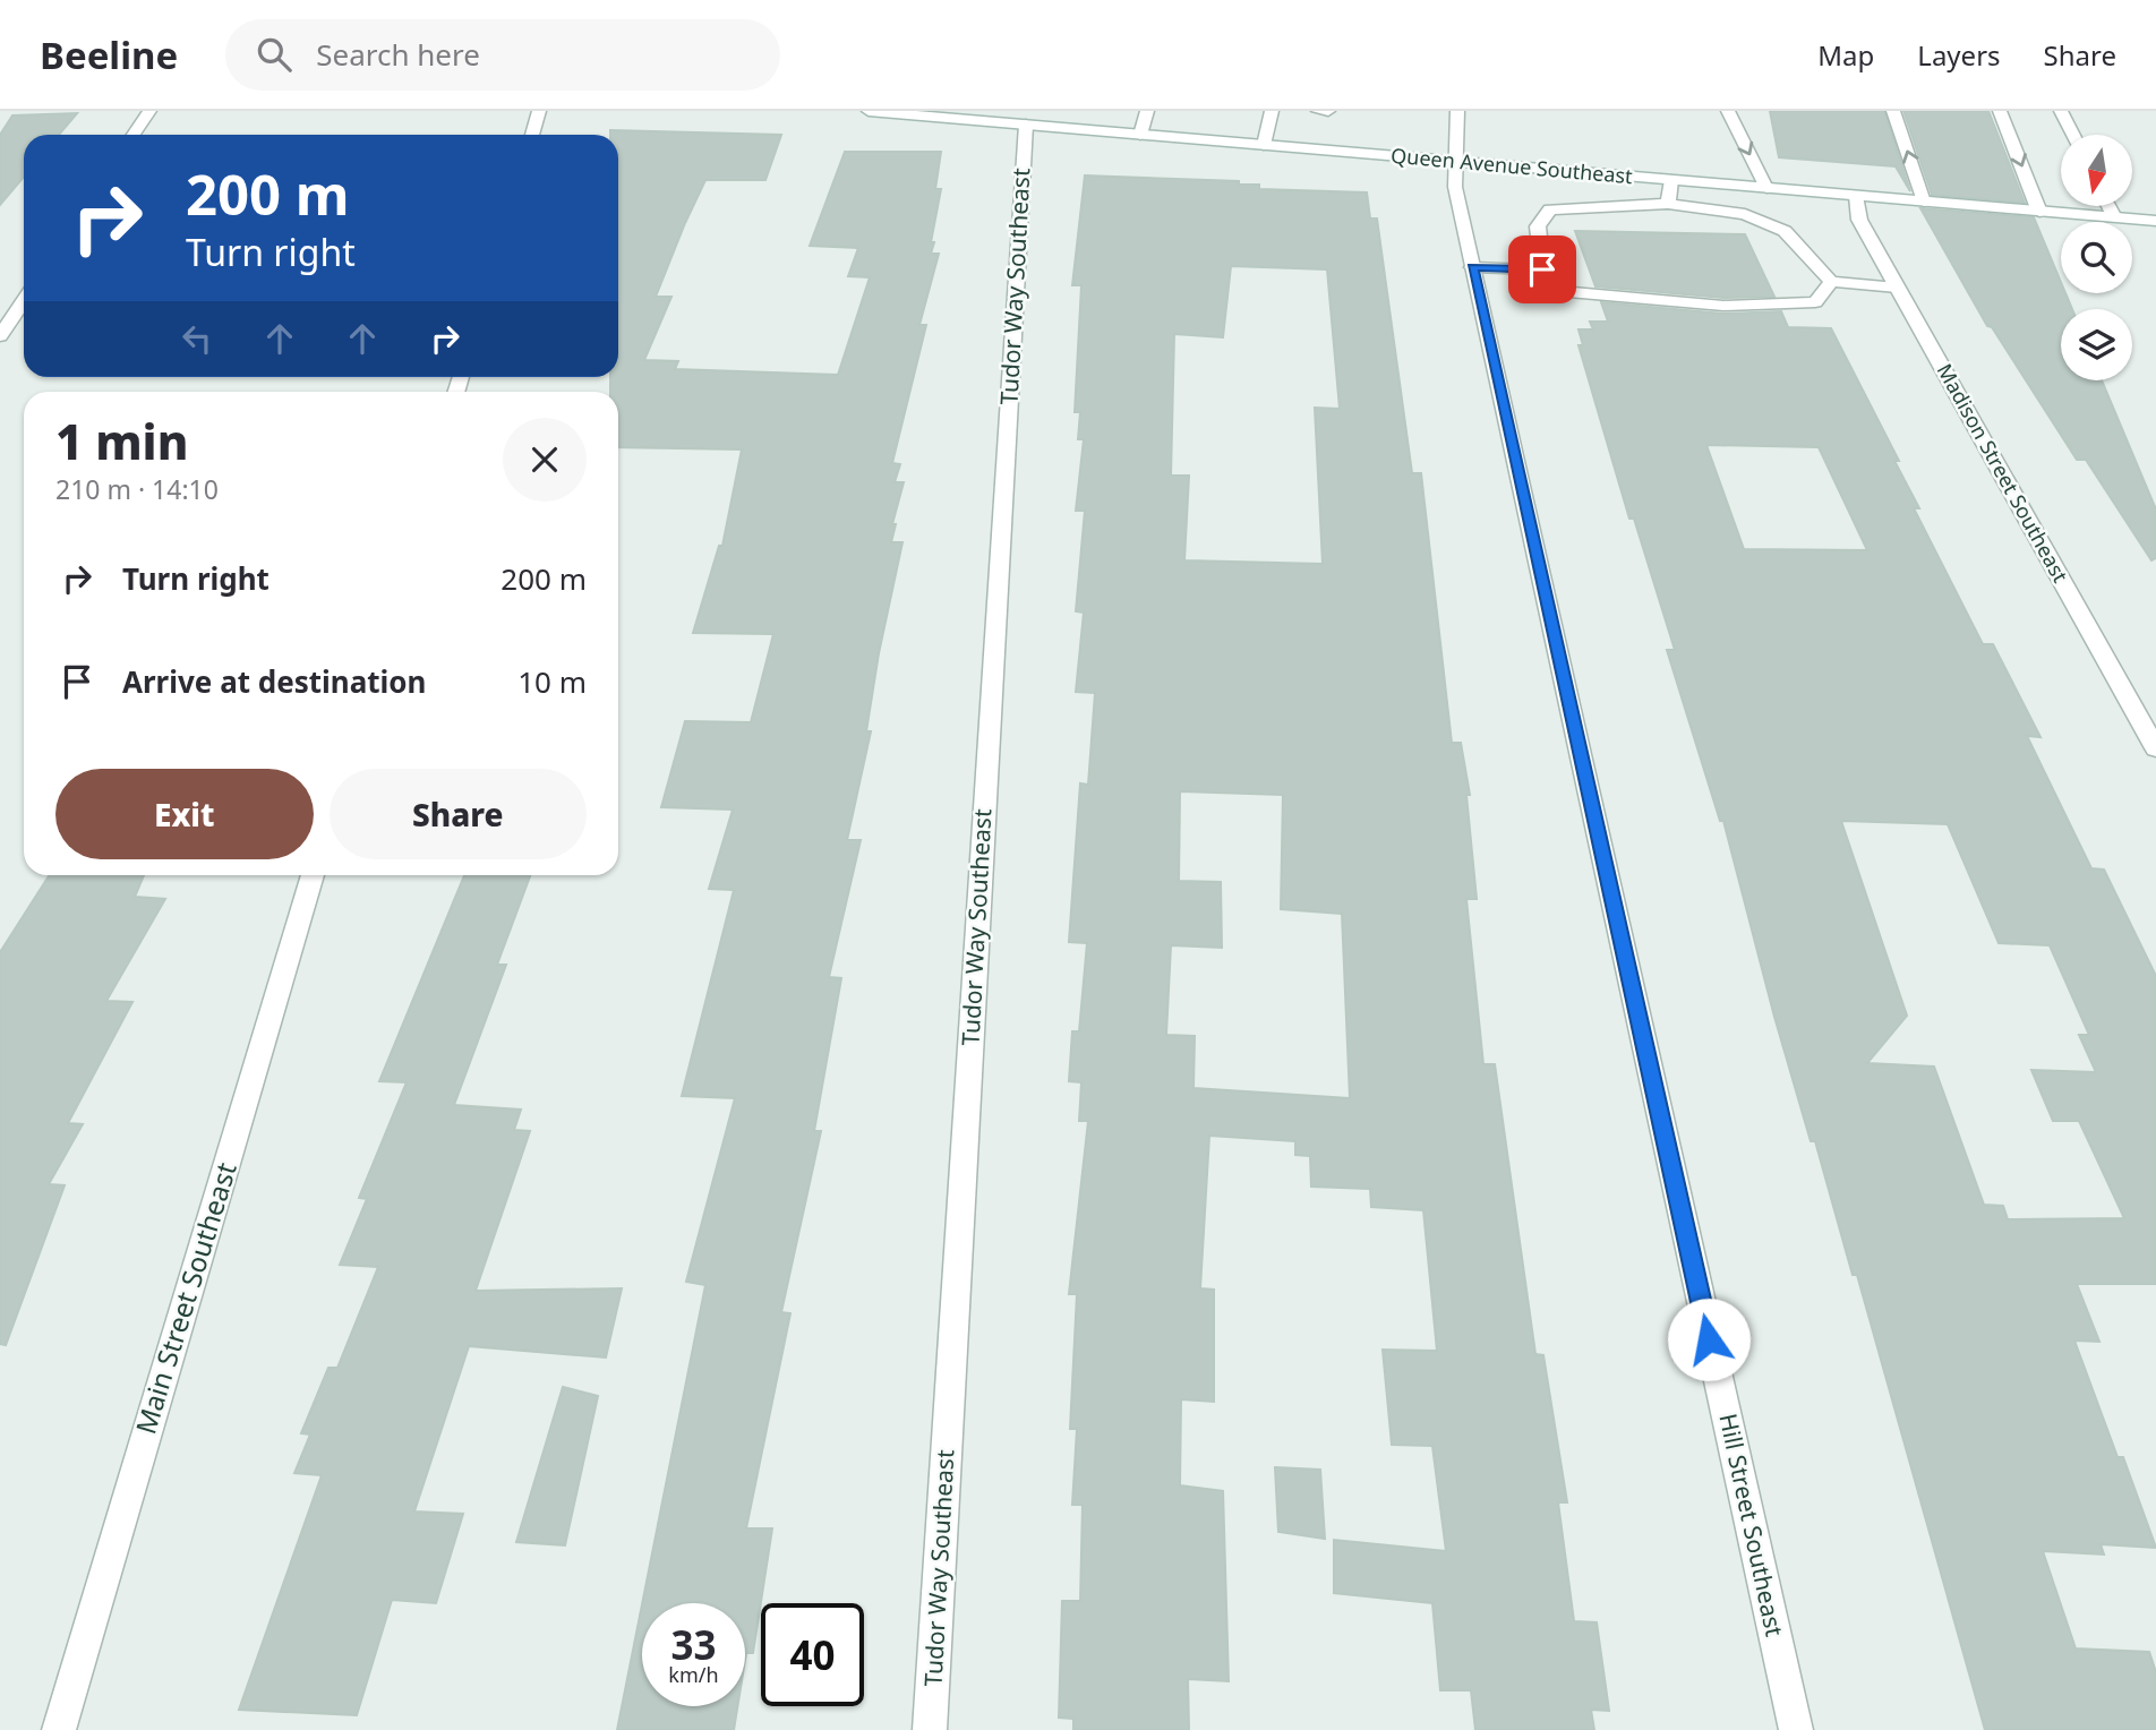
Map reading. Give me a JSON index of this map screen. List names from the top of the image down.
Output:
{
  "streets": {
    "street": [
      "Queen Avenue Southeast",
      "Tudor Way Southeast",
      "Madison Street Southeast",
      "Main Street Southeast",
      "Hill Street Southeast"
    ]
  },
  "crossings": [
    ["Queen Avenue Southeast", "Tudor Way Southeast"],
    ["Queen Avenue Southeast", "Madison Street Southeast"],
    ["Queen Avenue Southeast", "Hill Street Southeast"]
  ],
  "north": "bottom",
  "page": {
    "header": "Beeline",
    "search": "Search here",
    "nav": ["Map", "Layers", "Share"],
    "turn": ["200 m", "Turn right"],
    "heading": ["1 min", "210 m · 14:10"],
    "list": [
      {
        "name": "Turn right",
        "value": "200 m"
      },
      {
        "name": "Arrive at destination",
        "value": "10 m"
      }
    ],
    "buttons": ["Exit", "Share"],
    "speed": "33 km/h",
    "limit": "40"
  }
}
